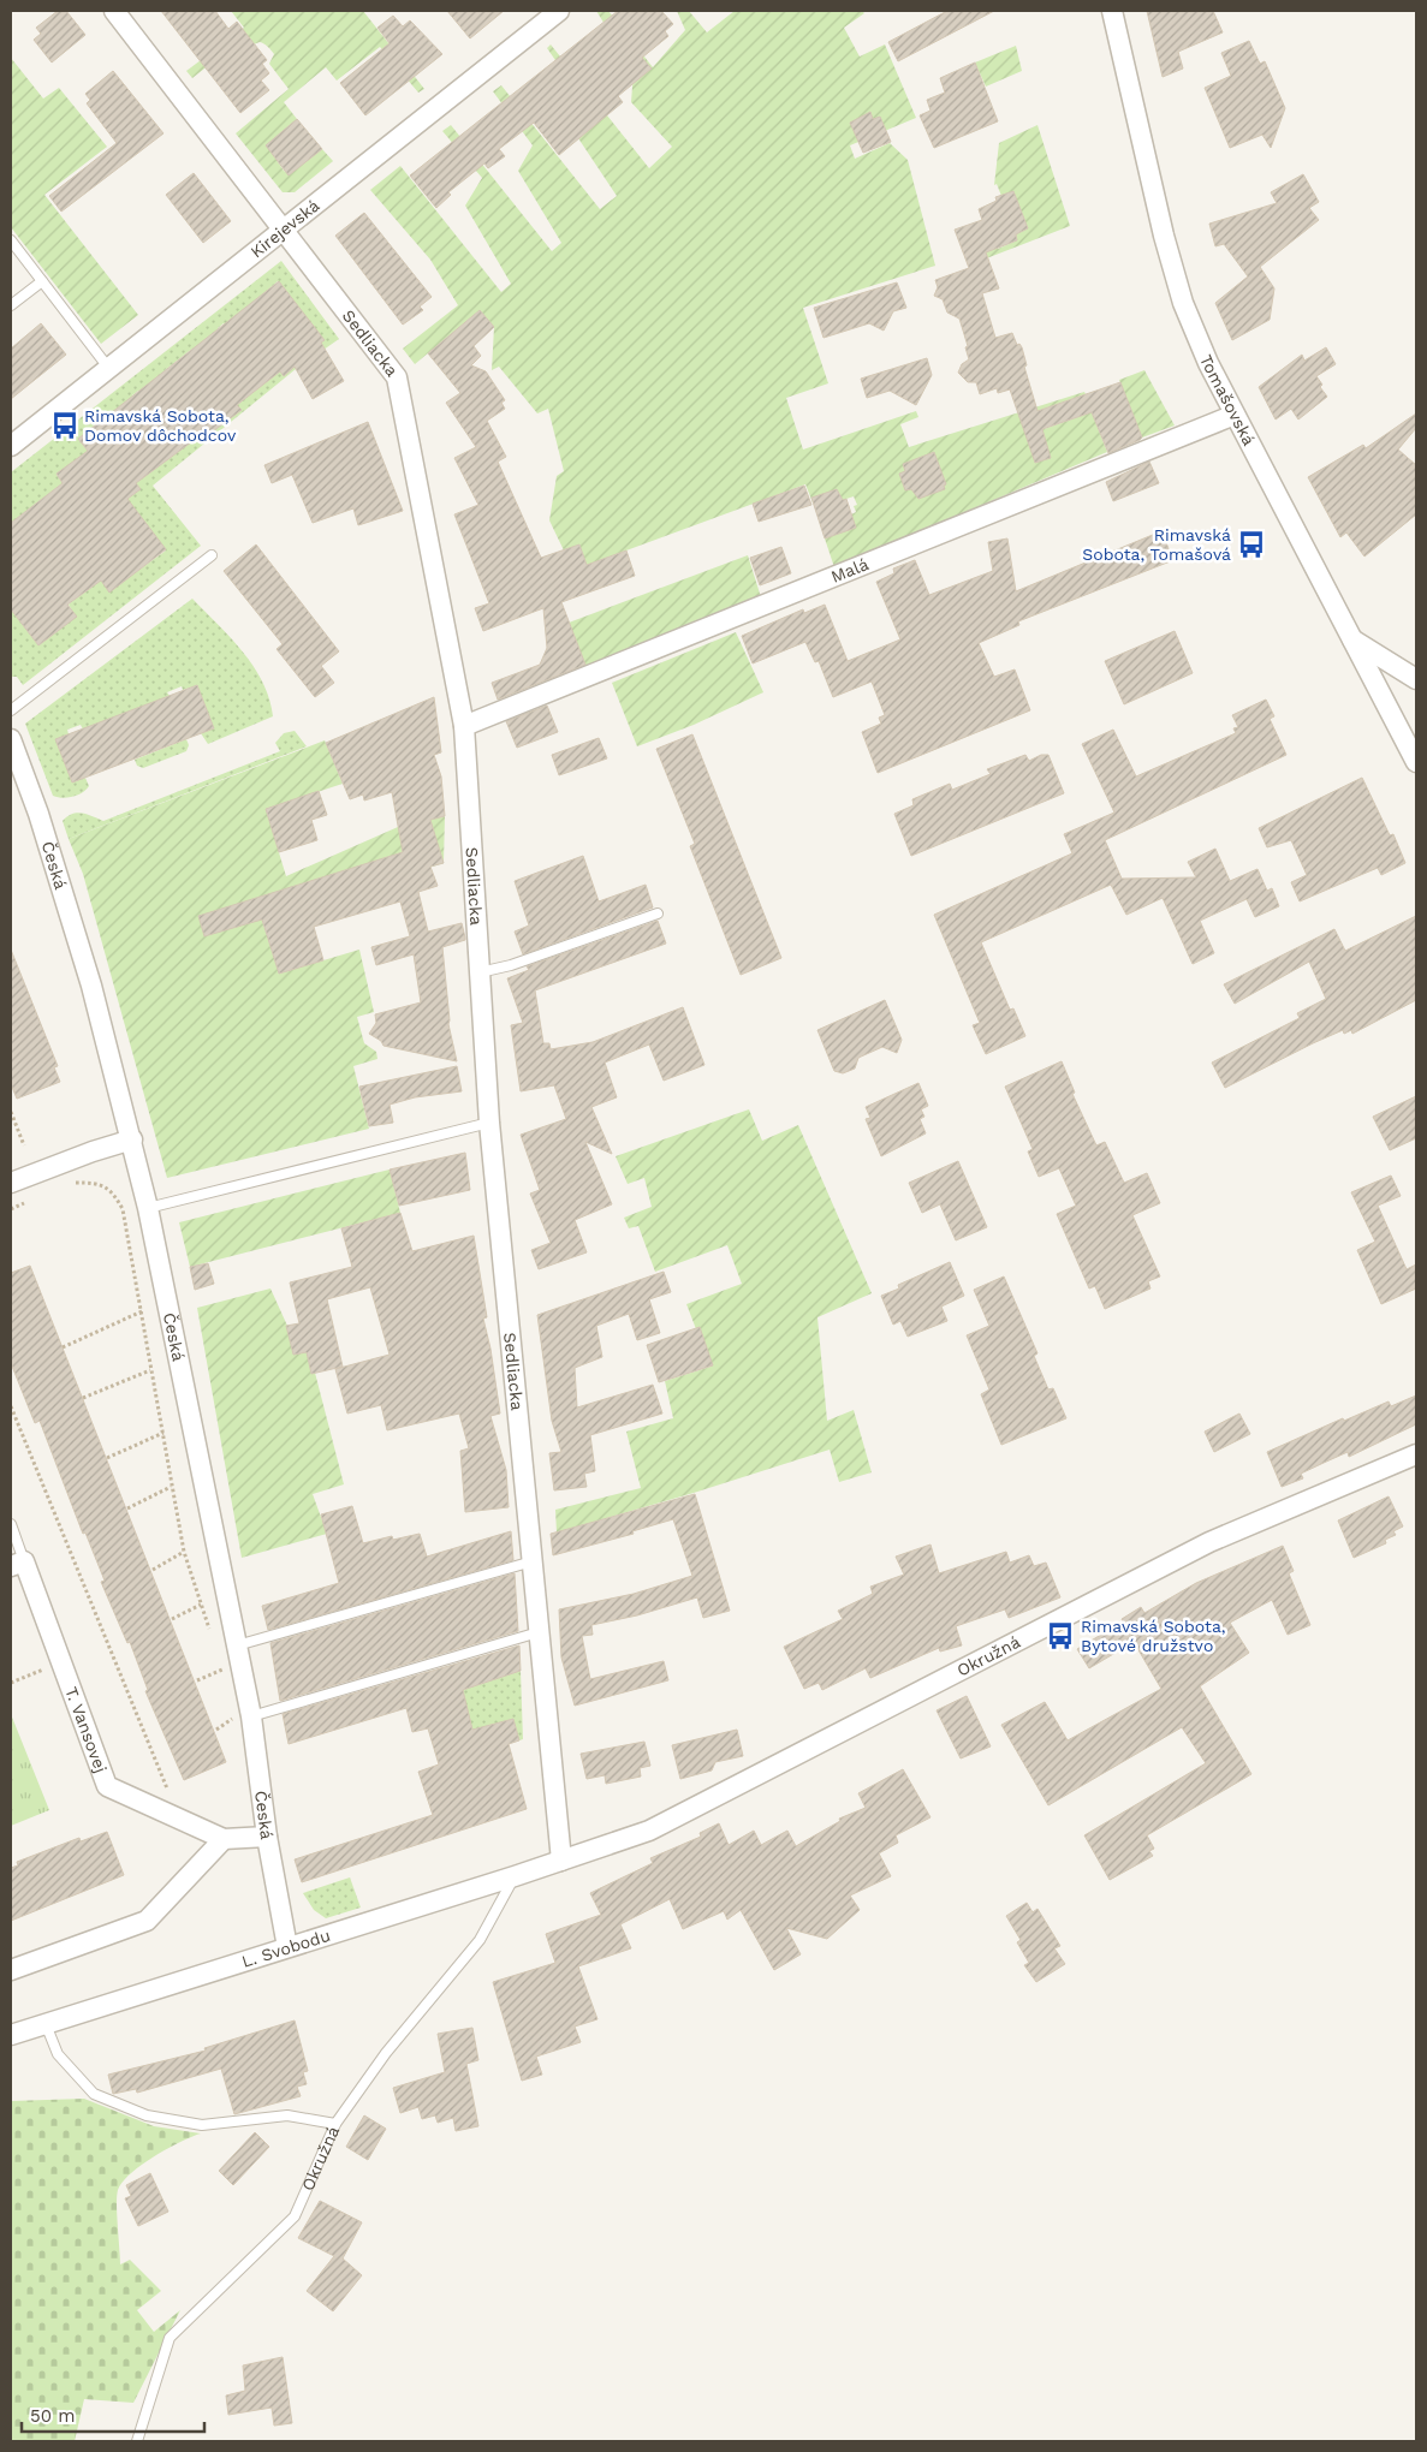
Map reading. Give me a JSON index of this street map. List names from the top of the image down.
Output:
{
  "streets": {
    "street": [
      "Kirejevská",
      "Sedliacka",
      "Tomašovská",
      "Malá",
      "Česká",
      "Okružná",
      "T. Vansovej",
      "L. Svobodu"
    ]
  },
  "crossings": [
    ["Kirejevská", "Sedliacka"],
    ["Sedliacka", "Malá"],
    ["Sedliacka", "Okružná"],
    ["Sedliacka", "L. Svobodu"],
    ["Tomašovská", "Malá"],
    ["Česká", "T. Vansovej"],
    ["Česká", "L. Svobodu"],
    ["Okružná", "L. Svobodu"]
  ],
  "places": {
    "bus stop": ["Rimavská Sobota, Domov dôchodcov", "Rimavská Sobota, Tomašová", "Rimavská Sobota, Bytové družstvo"]
  },
  "scale_bar": "50 m"
}
